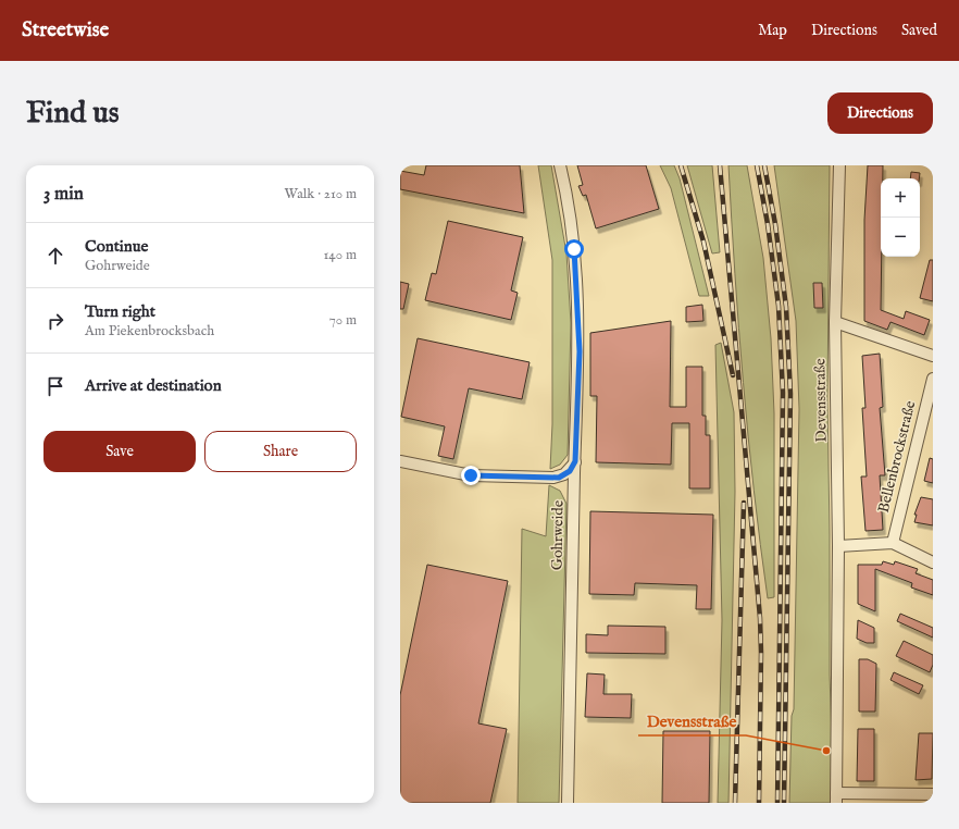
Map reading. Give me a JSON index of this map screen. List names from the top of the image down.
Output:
{
  "streets": {
    "street": ["Devensstraße", "Bellenbrockstraße", "Gohrweide"]
  },
  "places": ["Devensstraße"],
  "page": {
    "header": "Streetwise",
    "nav": ["Map", "Directions", "Saved"],
    "buttons": [
      "Directions",
      ["Save", "Share"]
    ],
    "title": "Find us",
    "heading": ["3 min", "Walk · 210 m"],
    "map_buttons": ["+", "−"],
    "list": [
      ["Continue", "Gohrweide", "140 m"],
      ["Turn right", "Am Piekenbrocksbach", "70 m"],
      "Arrive at destination"
    ]
  }
}
